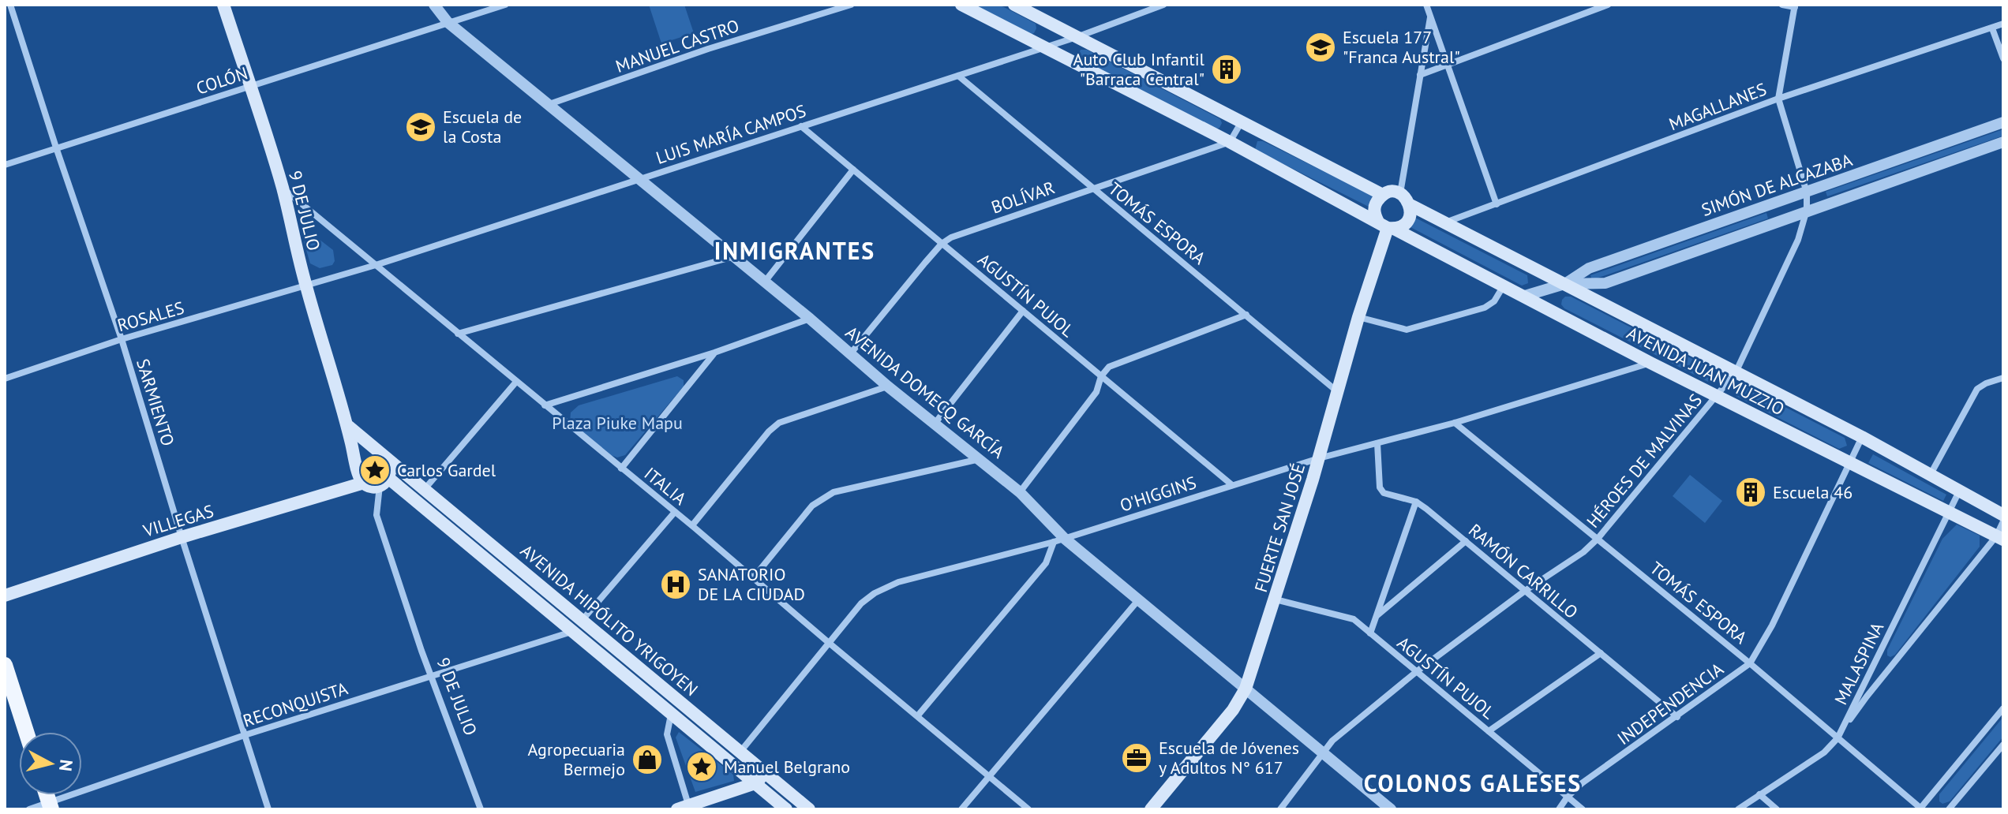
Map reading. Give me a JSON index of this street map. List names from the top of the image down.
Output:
{
  "streets": {
    "main road": [
      "9 DE JULIO",
      "AVENIDA JUAN MUZZIO",
      "VILLEGAS",
      "FUERTE SAN JOSÉ",
      "AVENIDA HIPÓLITO YRIGOYEN"
    ],
    "street": [
      "MANUEL CASTRO",
      "COLÓN",
      "MAGALLANES",
      "LUIS MARÍA CAMPOS",
      "SIMÓN DE ALCAZABA",
      "BOLÍVAR",
      "TOMÁS ESPORA",
      "AGUSTÍN PUJOL",
      "ROSALES",
      "AVENIDA DOMECQ GARCÍA",
      "SARMIENTO",
      "HÉROES DE MALVINAS",
      "ITALIA",
      "O'HIGGINS",
      "RAMÓN CARRILLO",
      "MALASPINA",
      "INDEPENDENCIA",
      "RECONQUISTA"
    ]
  },
  "crossings": [
    ["MANUEL CASTRO", "AVENIDA DOMECQ GARCÍA"],
    ["COLÓN", "9 DE JULIO"],
    ["COLÓN", "AVENIDA DOMECQ GARCÍA"],
    ["COLÓN", "SARMIENTO"],
    ["MAGALLANES", "AVENIDA JUAN MUZZIO"],
    ["MAGALLANES", "HÉROES DE MALVINAS"],
    ["LUIS MARÍA CAMPOS", "9 DE JULIO"],
    ["LUIS MARÍA CAMPOS", "TOMÁS ESPORA"],
    ["LUIS MARÍA CAMPOS", "AGUSTÍN PUJOL"],
    ["LUIS MARÍA CAMPOS", "ROSALES"],
    ["LUIS MARÍA CAMPOS", "AVENIDA JUAN MUZZIO"],
    ["LUIS MARÍA CAMPOS", "AVENIDA DOMECQ GARCÍA"],
    ["LUIS MARÍA CAMPOS", "ITALIA"],
    ["SIMÓN DE ALCAZABA", "AVENIDA JUAN MUZZIO"],
    ["SIMÓN DE ALCAZABA", "HÉROES DE MALVINAS"],
    ["BOLÍVAR", "TOMÁS ESPORA"],
    ["BOLÍVAR", "AGUSTÍN PUJOL"],
    ["BOLÍVAR", "AVENIDA JUAN MUZZIO"],
    ["BOLÍVAR", "AVENIDA DOMECQ GARCÍA"],
    ["9 DE JULIO", "ROSALES"],
    ["9 DE JULIO", "ITALIA"],
    ["9 DE JULIO", "VILLEGAS"],
    ["9 DE JULIO", "AVENIDA HIPÓLITO YRIGOYEN"],
    ["9 DE JULIO", "RECONQUISTA"],
    ["TOMÁS ESPORA", "HÉROES DE MALVINAS"],
    ["TOMÁS ESPORA", "O'HIGGINS"],
    ["TOMÁS ESPORA", "FUERTE SAN JOSÉ"],
    ["TOMÁS ESPORA", "MALASPINA"],
    ["TOMÁS ESPORA", "INDEPENDENCIA"],
    ["AGUSTÍN PUJOL", "HÉROES DE MALVINAS"],
    ["AGUSTÍN PUJOL", "O'HIGGINS"],
    ["AGUSTÍN PUJOL", "FUERTE SAN JOSÉ"],
    ["AGUSTÍN PUJOL", "INDEPENDENCIA"],
    ["ROSALES", "SARMIENTO"],
    ["AVENIDA JUAN MUZZIO", "HÉROES DE MALVINAS"],
    ["AVENIDA JUAN MUZZIO", "O'HIGGINS"],
    ["AVENIDA JUAN MUZZIO", "FUERTE SAN JOSÉ"],
    ["AVENIDA JUAN MUZZIO", "MALASPINA"],
    ["AVENIDA JUAN MUZZIO", "INDEPENDENCIA"],
    ["AVENIDA DOMECQ GARCÍA", "HÉROES DE MALVINAS"],
    ["AVENIDA DOMECQ GARCÍA", "O'HIGGINS"],
    ["AVENIDA DOMECQ GARCÍA", "FUERTE SAN JOSÉ"],
    ["SARMIENTO", "VILLEGAS"],
    ["SARMIENTO", "RECONQUISTA"],
    ["HÉROES DE MALVINAS", "RAMÓN CARRILLO"],
    ["ITALIA", "O'HIGGINS"],
    ["O'HIGGINS", "FUERTE SAN JOSÉ"],
    ["O'HIGGINS", "RAMÓN CARRILLO"],
    ["O'HIGGINS", "AVENIDA HIPÓLITO YRIGOYEN"],
    ["VILLEGAS", "AVENIDA HIPÓLITO YRIGOYEN"],
    ["RAMÓN CARRILLO", "INDEPENDENCIA"],
    ["AVENIDA HIPÓLITO YRIGOYEN", "RECONQUISTA"]
  ],
  "districts": ["INMIGRANTES", "COLONOS GALESES"],
  "parks": ["Plaza Piuke Mapu"],
  "places": {
    "school or university": ["Escuela 177 \"Franca Austral\"", "Escuela de la Costa"],
    "building": ["Auto Club Infantil \"Barraca Central\"", "Escuela 46"],
    "place": ["Carlos Gardel", "Manuel Belgrano"],
    "hospital": ["SANATORIO DE LA CIUDAD"],
    "office": ["Escuela de Jóvenes y Adultos N° 617"],
    "shop": ["Agropecuaria Bermejo"]
  },
  "north": "right"
}
